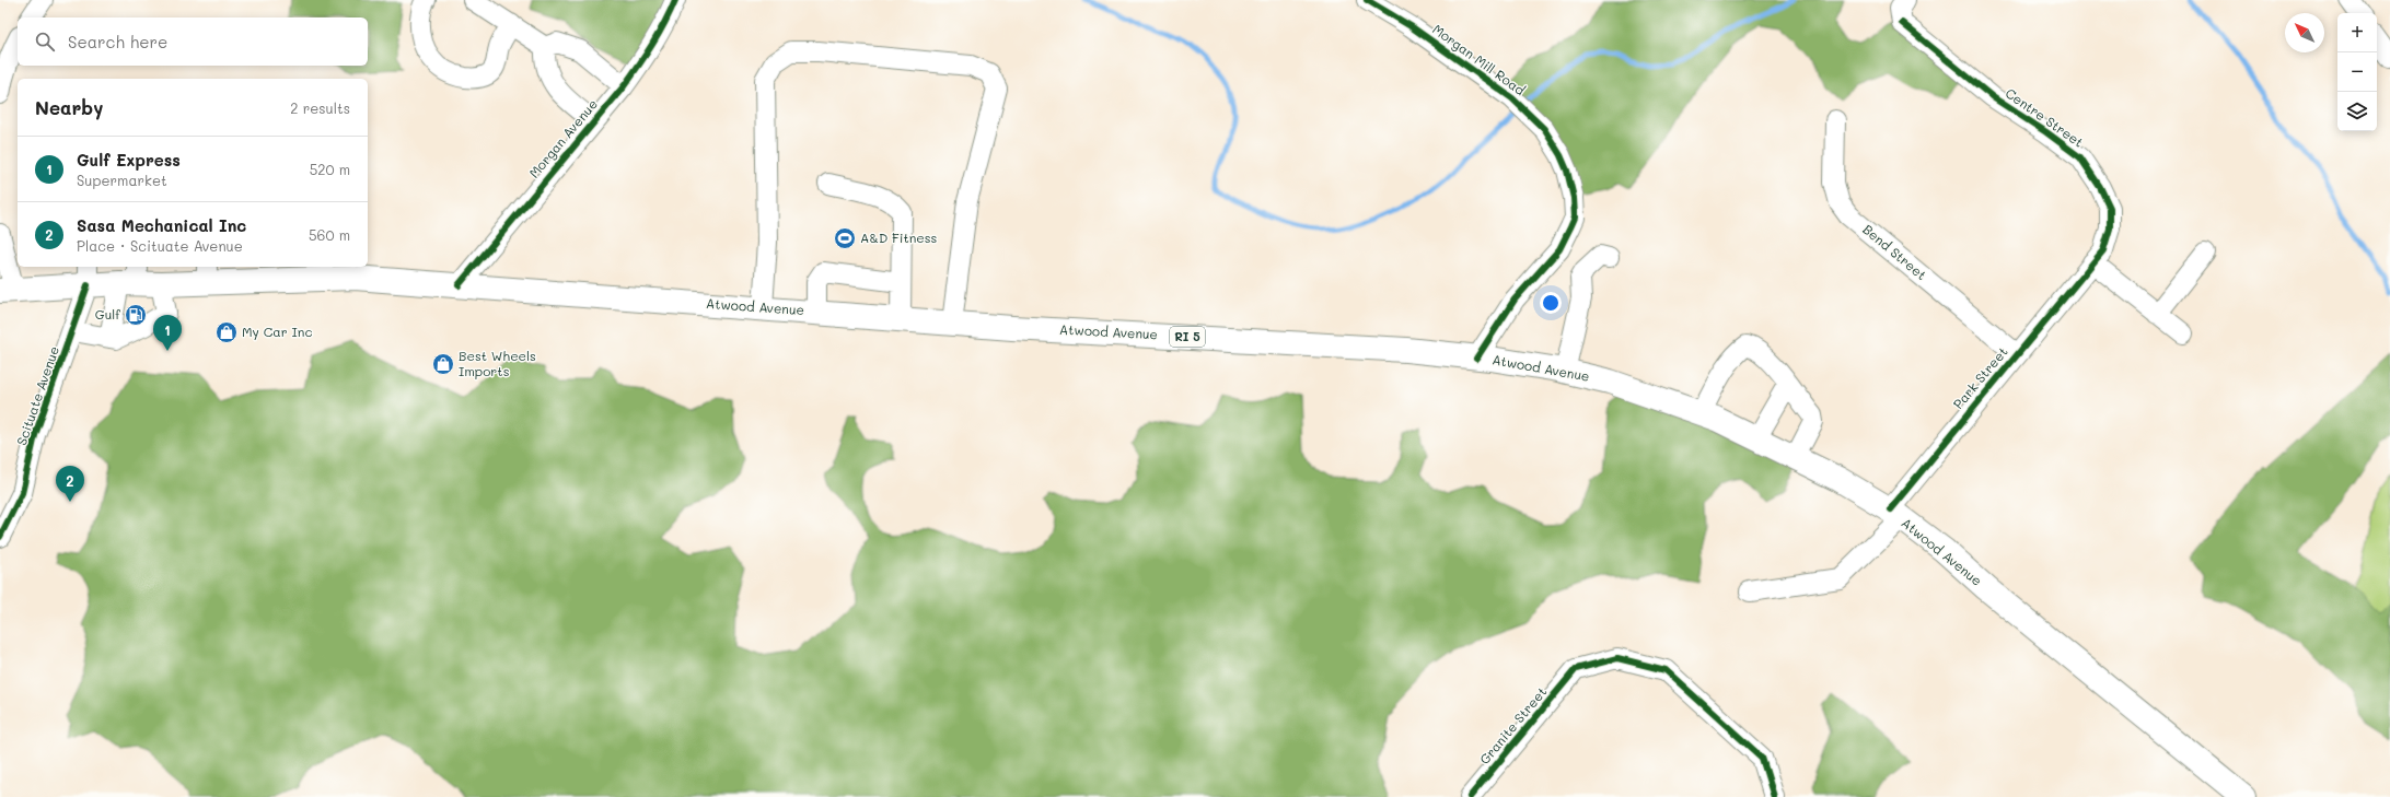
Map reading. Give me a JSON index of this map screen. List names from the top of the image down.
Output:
{
  "streets": {
    "main road": ["Atwood Avenue", "RI 5"],
    "street": [
      "Morgan Mill Road",
      "Centre Street",
      "Morgan Avenue",
      "Bend Street",
      "Park Street",
      "Scituate Avenue",
      "Granite Street"
    ]
  },
  "crossings": [
    ["Morgan Mill Road", "Atwood Avenue"],
    ["Centre Street", "Park Street"],
    ["Morgan Avenue", "Atwood Avenue"],
    ["Bend Street", "Park Street"],
    ["Atwood Avenue", "Park Street"],
    ["Atwood Avenue", "Scituate Avenue"]
  ],
  "places": {
    "sports": ["A&D Fitness"],
    "fuel station": ["Gulf"],
    "shop": ["My Car Inc", "Best Wheels Imports"]
  },
  "north": "top left",
  "page": {
    "map_buttons": ["+", "−"],
    "search": "Search here",
    "heading": ["Nearby", "2 results"],
    "list": [
      {
        "mark": "1",
        "name": "Gulf Express",
        "note": "Supermarket",
        "value": "520 m"
      },
      {
        "mark": "2",
        "name": "Sasa Mechanical Inc",
        "note": "Place · Scituate Avenue",
        "value": "560 m"
      }
    ],
    "pins": ["1", "2"]
  }
}
